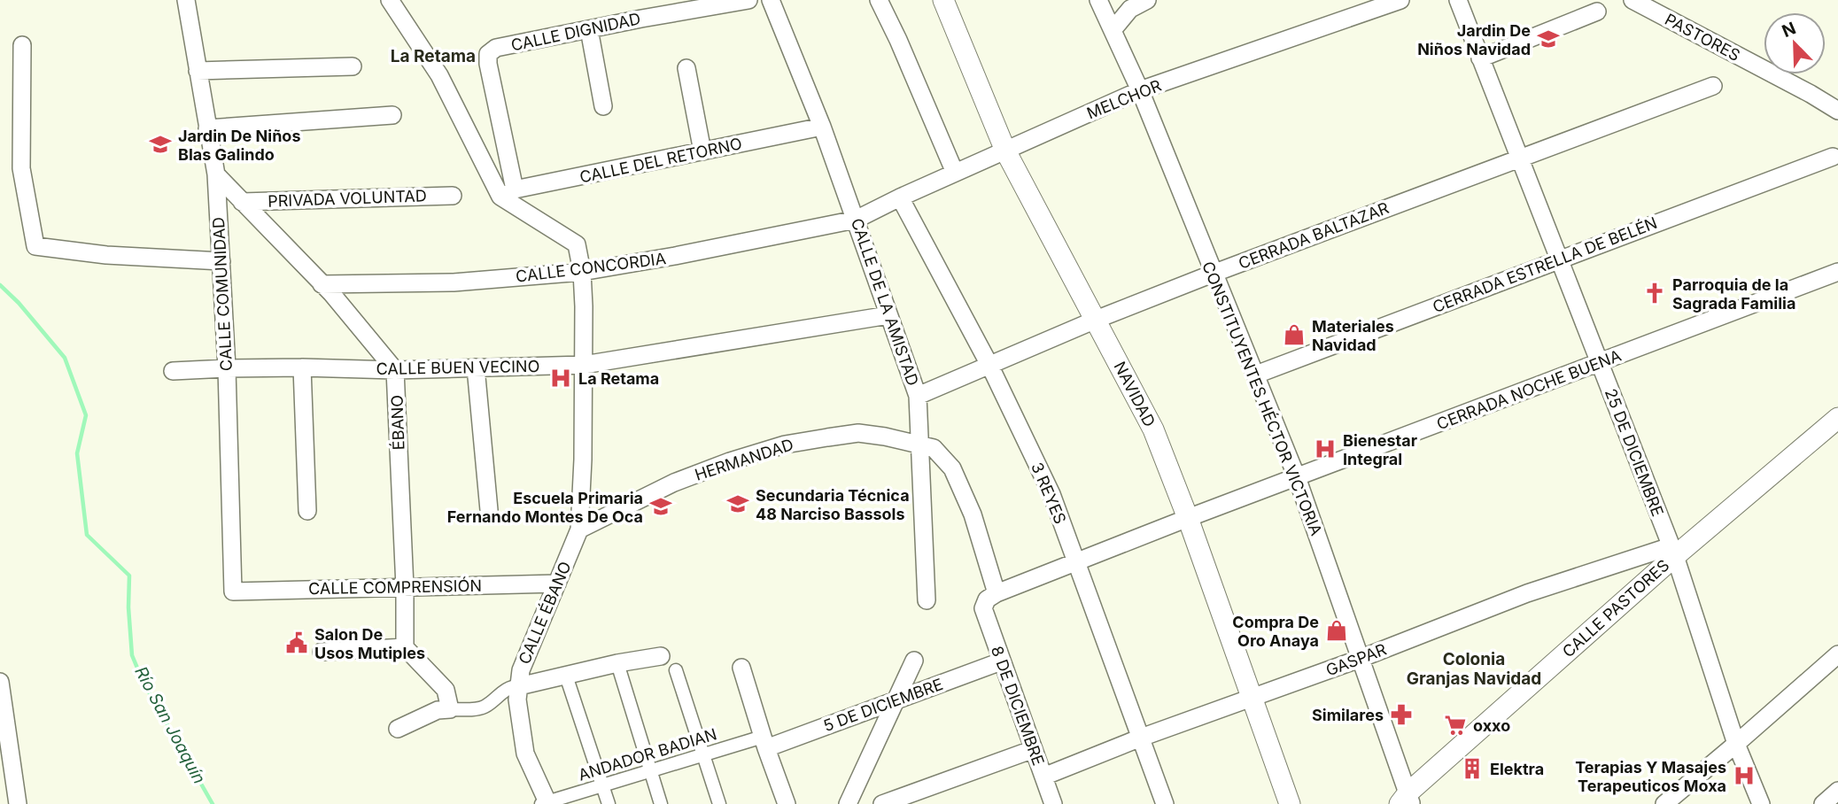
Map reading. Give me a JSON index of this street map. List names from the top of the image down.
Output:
{
  "streets": {
    "street": [
      "CALLE DIGNIDAD",
      "PASTORES",
      "MELCHOR",
      "CALLE DEL RETORNO",
      "PRIVADA VOLUNTAD",
      "CERRADA BALTAZAR",
      "CERRADA ESTRELLA DE BELÉN",
      "CALLE CONCORDIA",
      "CALLE COMUNIDAD",
      "CALLE DE LA AMISTAD",
      "CALLE BUEN VECINO",
      "CERRADA NOCHE BUENA",
      "NAVIDAD",
      "CONSTITUYENTES HÉCTOR VICTORIA",
      "ÉBANO",
      "25 DE DICIEMBRE",
      "HERMANDAD",
      "3 REYES",
      "CALLE COMPRENSIÓN",
      "CALLE PASTORES",
      "CALLE ÉBANO",
      "GASPAR",
      "5 DE DICIEMBRE",
      "8 DE DICIEMBRE",
      "ANDADOR BADIAN"
    ]
  },
  "crossings": [
    ["CALLE DIGNIDAD", "CALLE DEL RETORNO"],
    ["CALLE DIGNIDAD", "CALLE ÉBANO"],
    ["MELCHOR", "CALLE CONCORDIA"],
    ["MELCHOR", "CALLE DE LA AMISTAD"],
    ["MELCHOR", "NAVIDAD"],
    ["MELCHOR", "CONSTITUYENTES HÉCTOR VICTORIA"],
    ["MELCHOR", "3 REYES"],
    ["CALLE DEL RETORNO", "CALLE DE LA AMISTAD"],
    ["CALLE DEL RETORNO", "CALLE ÉBANO"],
    ["CERRADA BALTAZAR", "CALLE DE LA AMISTAD"],
    ["CERRADA BALTAZAR", "NAVIDAD"],
    ["CERRADA BALTAZAR", "CONSTITUYENTES HÉCTOR VICTORIA"],
    ["CERRADA BALTAZAR", "25 DE DICIEMBRE"],
    ["CERRADA BALTAZAR", "3 REYES"],
    ["CERRADA ESTRELLA DE BELÉN", "CONSTITUYENTES HÉCTOR VICTORIA"],
    ["CERRADA ESTRELLA DE BELÉN", "25 DE DICIEMBRE"],
    ["CALLE CONCORDIA", "CALLE DE LA AMISTAD"],
    ["CALLE CONCORDIA", "CALLE ÉBANO"],
    ["CALLE COMUNIDAD", "CALLE BUEN VECINO"],
    ["CALLE COMUNIDAD", "CALLE COMPRENSIÓN"],
    ["CALLE DE LA AMISTAD", "CALLE BUEN VECINO"],
    ["CALLE DE LA AMISTAD", "HERMANDAD"],
    ["CALLE BUEN VECINO", "ÉBANO"],
    ["CALLE BUEN VECINO", "CALLE ÉBANO"],
    ["CERRADA NOCHE BUENA", "NAVIDAD"],
    ["CERRADA NOCHE BUENA", "CONSTITUYENTES HÉCTOR VICTORIA"],
    ["CERRADA NOCHE BUENA", "25 DE DICIEMBRE"],
    ["CERRADA NOCHE BUENA", "3 REYES"],
    ["CERRADA NOCHE BUENA", "8 DE DICIEMBRE"],
    ["NAVIDAD", "GASPAR"],
    ["CONSTITUYENTES HÉCTOR VICTORIA", "CALLE PASTORES"],
    ["CONSTITUYENTES HÉCTOR VICTORIA", "GASPAR"],
    ["ÉBANO", "CALLE COMPRENSIÓN"],
    ["25 DE DICIEMBRE", "CALLE PASTORES"],
    ["25 DE DICIEMBRE", "GASPAR"],
    ["HERMANDAD", "CALLE ÉBANO"],
    ["3 REYES", "GASPAR"],
    ["CALLE COMPRENSIÓN", "CALLE ÉBANO"],
    ["CALLE PASTORES", "GASPAR"],
    ["CALLE ÉBANO", "ANDADOR BADIAN"],
    ["GASPAR", "8 DE DICIEMBRE"],
    ["5 DE DICIEMBRE", "8 DE DICIEMBRE"],
    ["5 DE DICIEMBRE", "ANDADOR BADIAN"]
  ],
  "districts": ["La Retama", "Colonia Granjas Navidad"],
  "water": ["Río San Joaquín"],
  "places": {
    "school or university": [
      "Jardin De Niños Navidad",
      "Jardin De Niños Blas Galindo",
      "Secundaria Técnica 48 Narciso Bassols",
      "Escuela Primaria Fernando Montes De Oca"
    ],
    "church": ["Parroquia de la Sagrada Familia"],
    "shop": ["Materiales Navidad", "Compra De Oro Anaya"],
    "hospital": ["La Retama", "Bienestar Integral", "Terapias Y Masajes Terapeuticos Moxa"],
    "public building": ["Salon De Usos Mutiples"],
    "pharmacy": ["Similares"],
    "supermarket": ["oxxo"],
    "building": ["Elektra"]
  },
  "north": "top left"
}
